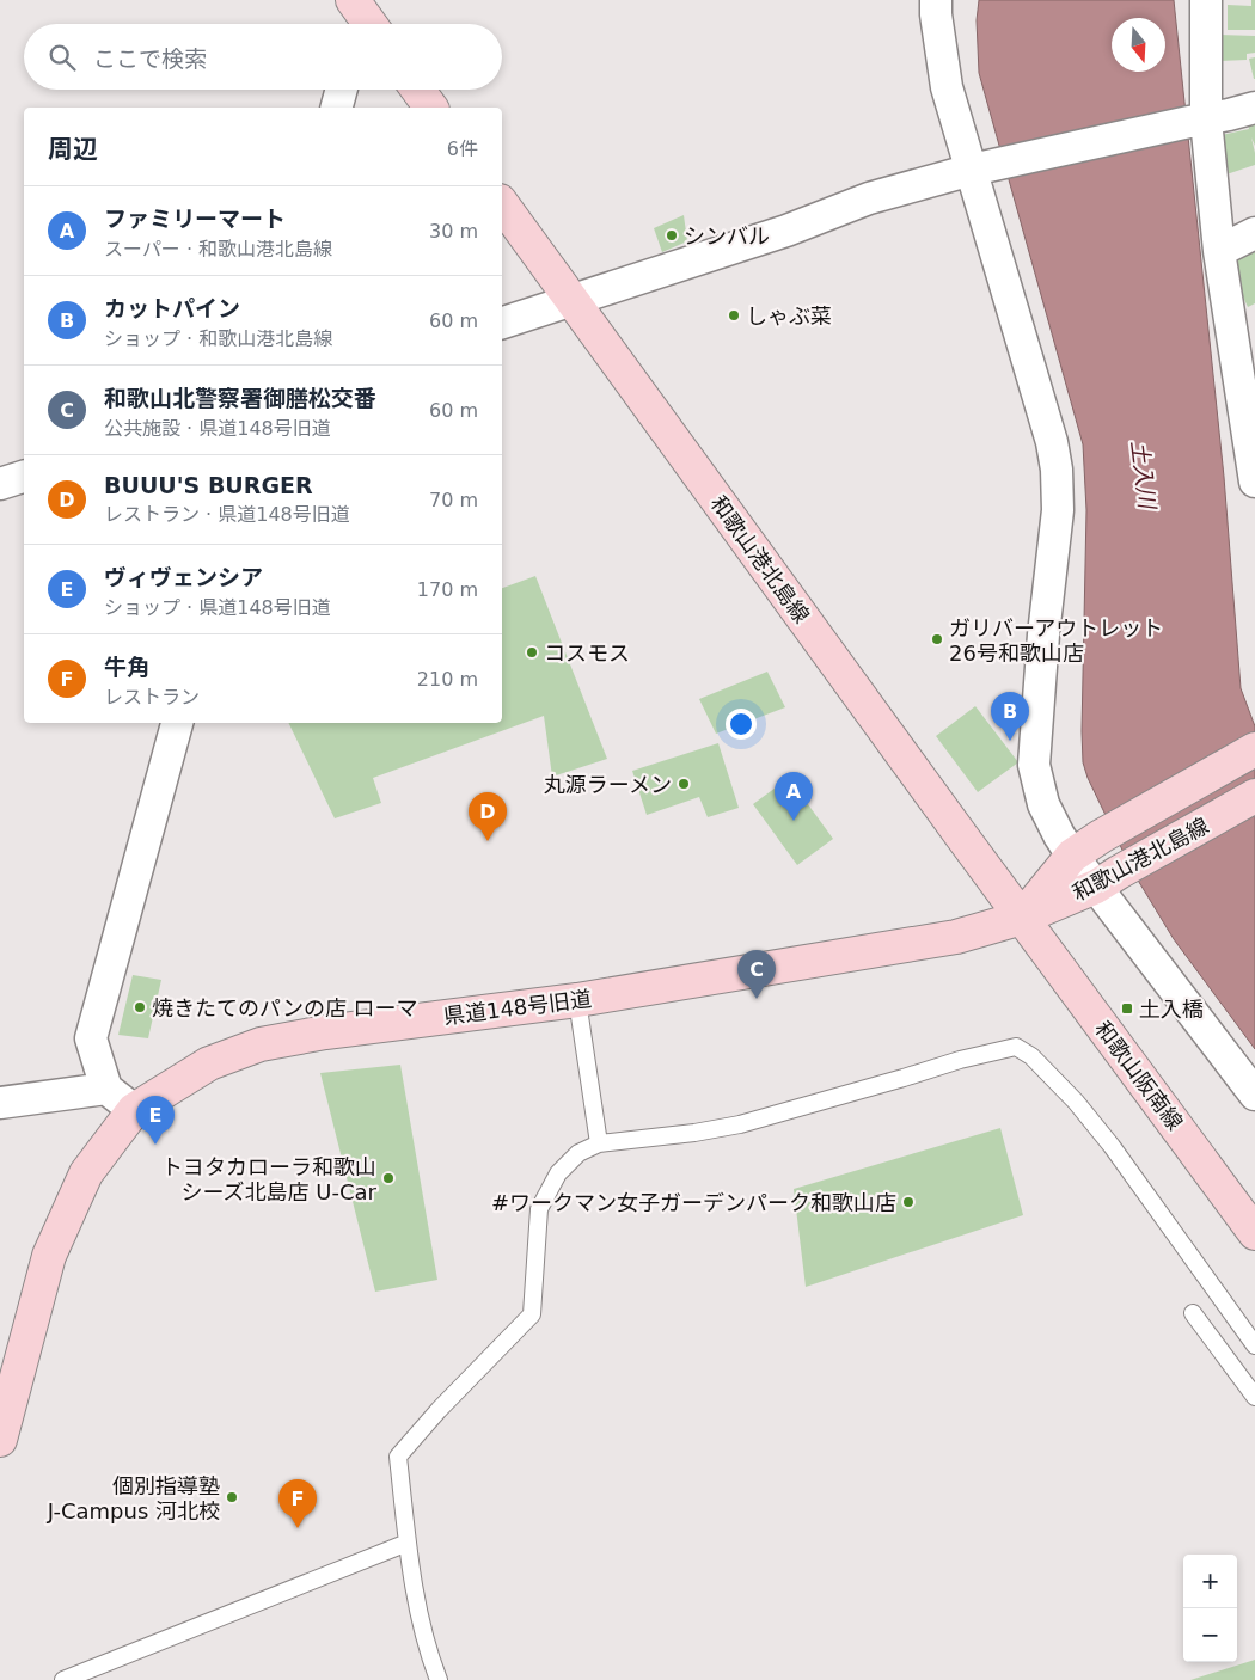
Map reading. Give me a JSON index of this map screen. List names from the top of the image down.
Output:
{
  "streets": {
    "main road": ["和歌山港北島線", "県道148号旧道", "和歌山阪南線"]
  },
  "crossings": [
    ["和歌山港北島線", "県道148号旧道"],
    ["和歌山港北島線", "和歌山阪南線"],
    ["県道148号旧道", "和歌山阪南線"]
  ],
  "water": ["土入川"],
  "places": {
    "other": [
      "シンバル",
      "しゃぶ菜",
      "ガリバーアウトレット 26号和歌山店",
      "コスモス",
      "丸源ラーメン",
      "焼きたてのパンの店 ローマ",
      "トヨタカローラ和歌山 シーズ北島店 U-Car",
      "#ワークマン女子ガーデンパーク和歌山店",
      "個別指導塾 J-Campus 河北校"
    ],
    "transit": ["土入橋"]
  },
  "north": "bottom",
  "page": {
    "search": "ここで検索",
    "heading": ["周辺", "6件"],
    "list": [
      {
        "mark": "A",
        "name": "ファミリーマート",
        "note": "スーパー · 和歌山港北島線",
        "value": "30 m"
      },
      {
        "mark": "B",
        "name": "カットパイン",
        "note": "ショップ · 和歌山港北島線",
        "value": "60 m"
      },
      {
        "mark": "C",
        "name": "和歌山北警察署御膳松交番",
        "note": "公共施設 · 県道148号旧道",
        "value": "60 m"
      },
      {
        "mark": "D",
        "name": "BUUU'S BURGER",
        "note": "レストラン · 県道148号旧道",
        "value": "70 m"
      },
      {
        "mark": "E",
        "name": "ヴィヴェンシア",
        "note": "ショップ · 県道148号旧道",
        "value": "170 m"
      },
      {
        "mark": "F",
        "name": "牛角",
        "note": "レストラン",
        "value": "210 m"
      }
    ],
    "pins": [
      "B",
      "A",
      "D",
      "C",
      "E",
      "F"
    ],
    "map_buttons": ["+", "−"]
  }
}
